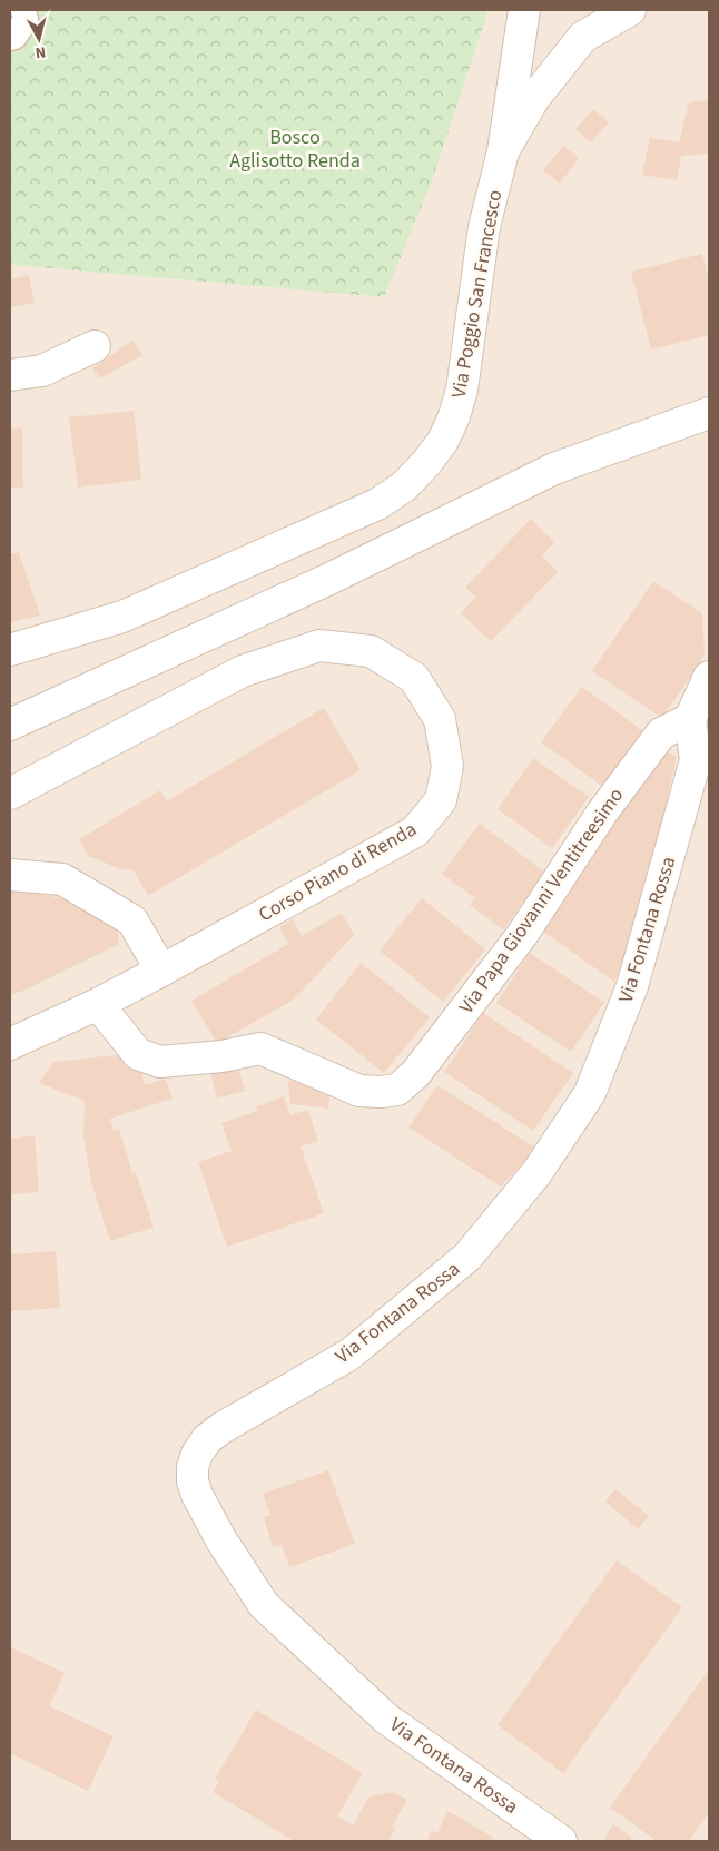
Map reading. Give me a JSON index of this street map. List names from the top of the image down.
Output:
{
  "streets": {
    "street": [
      "Via Poggio San Francesco",
      "Corso Piano di Renda",
      "Via Papa Giovanni Ventitreesimo",
      "Via Fontana Rossa"
    ]
  },
  "crossings": [
    ["Corso Piano di Renda", "Via Papa Giovanni Ventitreesimo"],
    ["Via Papa Giovanni Ventitreesimo", "Via Fontana Rossa"]
  ],
  "parks": ["Bosco Aglisotto Renda"],
  "north": "bottom"
}
